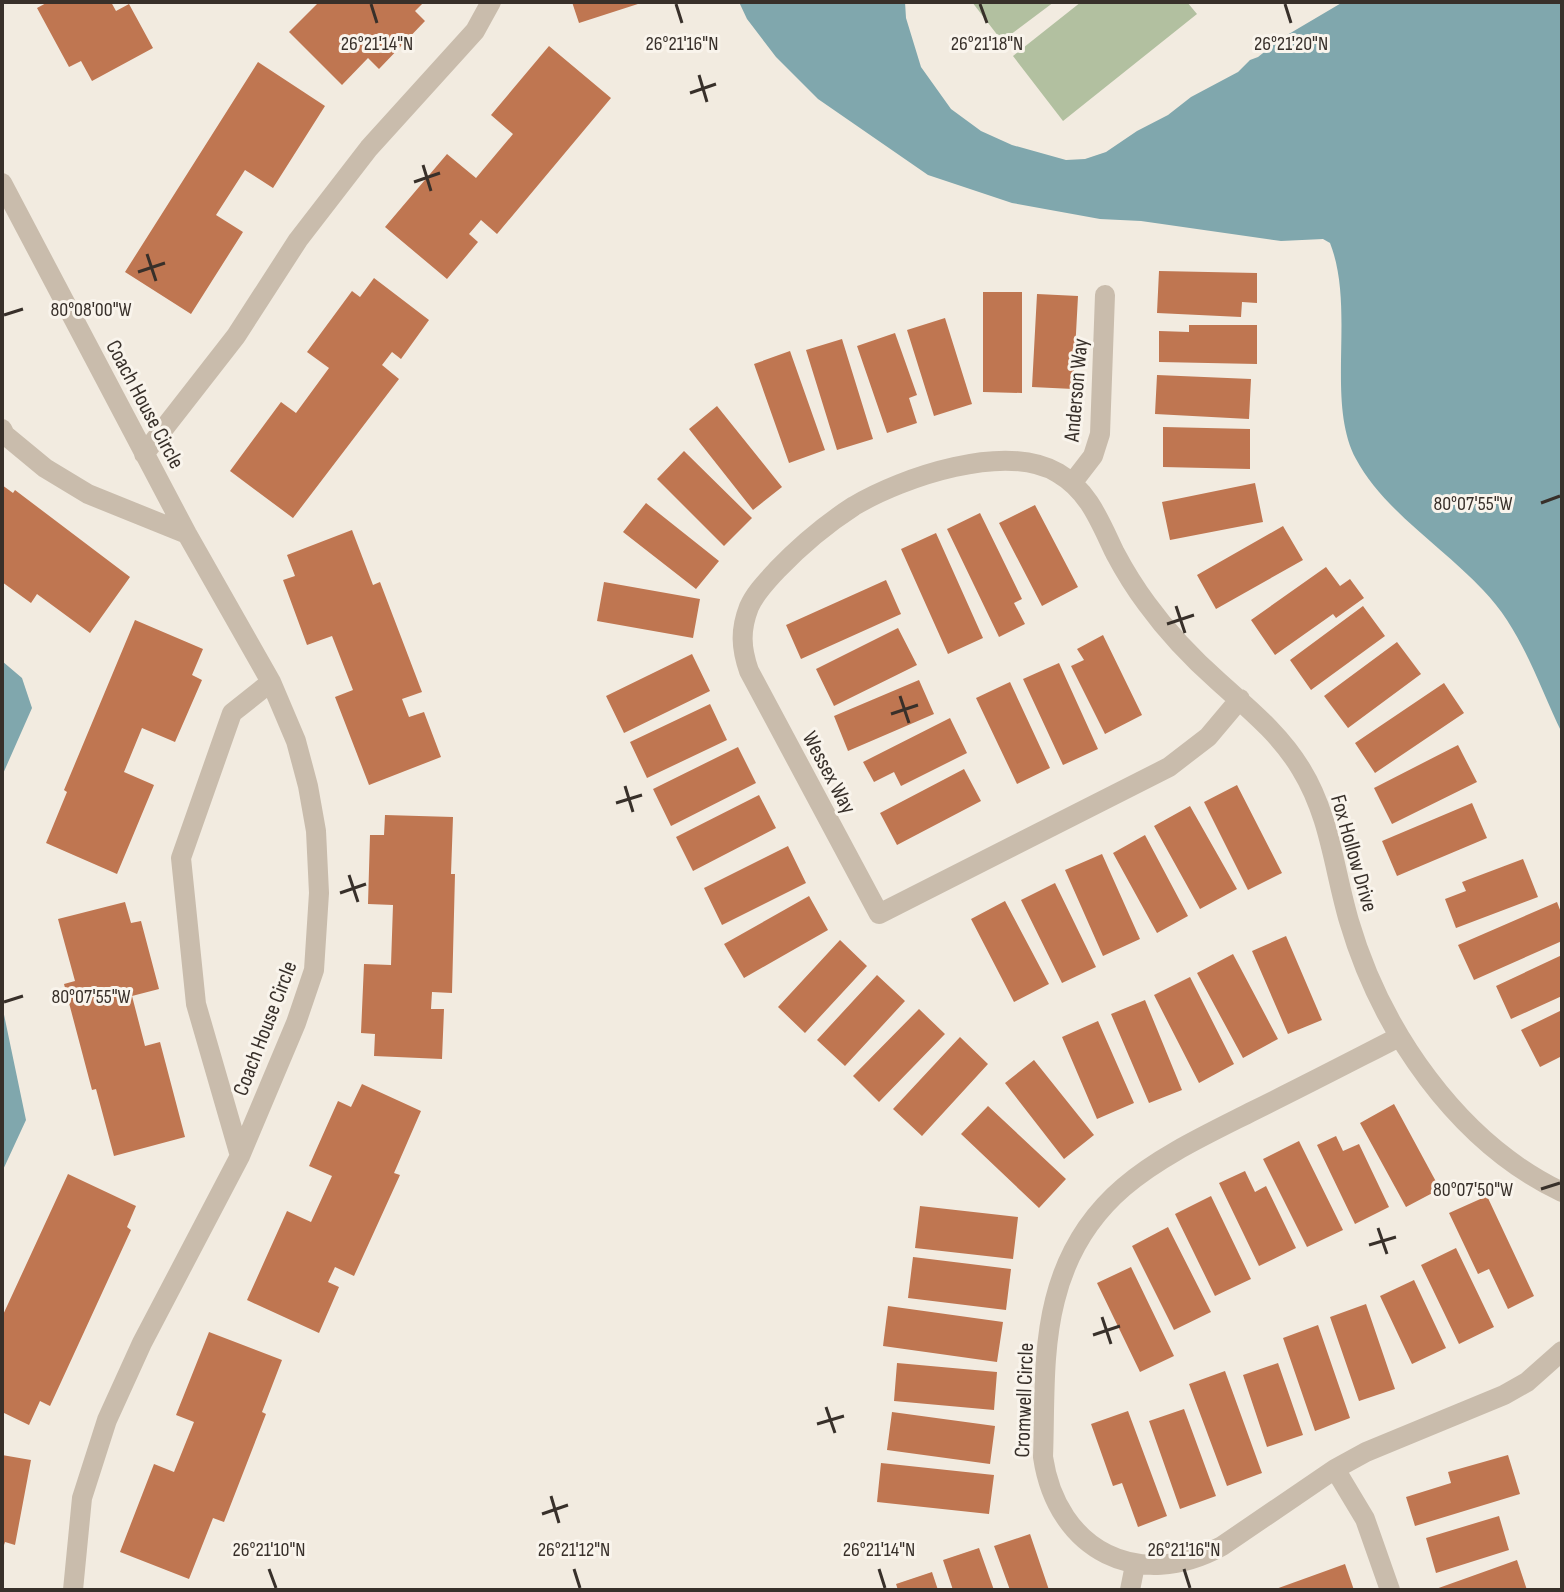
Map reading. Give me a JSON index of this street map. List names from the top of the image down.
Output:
{
  "streets": {
    "street": [
      "Anderson Way",
      "Coach House Circle",
      "Wessex Way",
      "Fox Hollow Drive",
      "Cromwell Circle"
    ]
  },
  "crossings": [
    ["Anderson Way", "Wessex Way"],
    ["Anderson Way", "Fox Hollow Drive"],
    ["Wessex Way", "Fox Hollow Drive"],
    ["Fox Hollow Drive", "Cromwell Circle"]
  ],
  "coordinates": [
    "26°21'14\"N",
    "26°21'16\"N",
    "26°21'18\"N",
    "26°21'20\"N",
    "80°08'00\"W",
    "80°07'55\"W",
    "80°07'50\"W",
    "26°21'10\"N",
    "26°21'12\"N"
  ]
}
